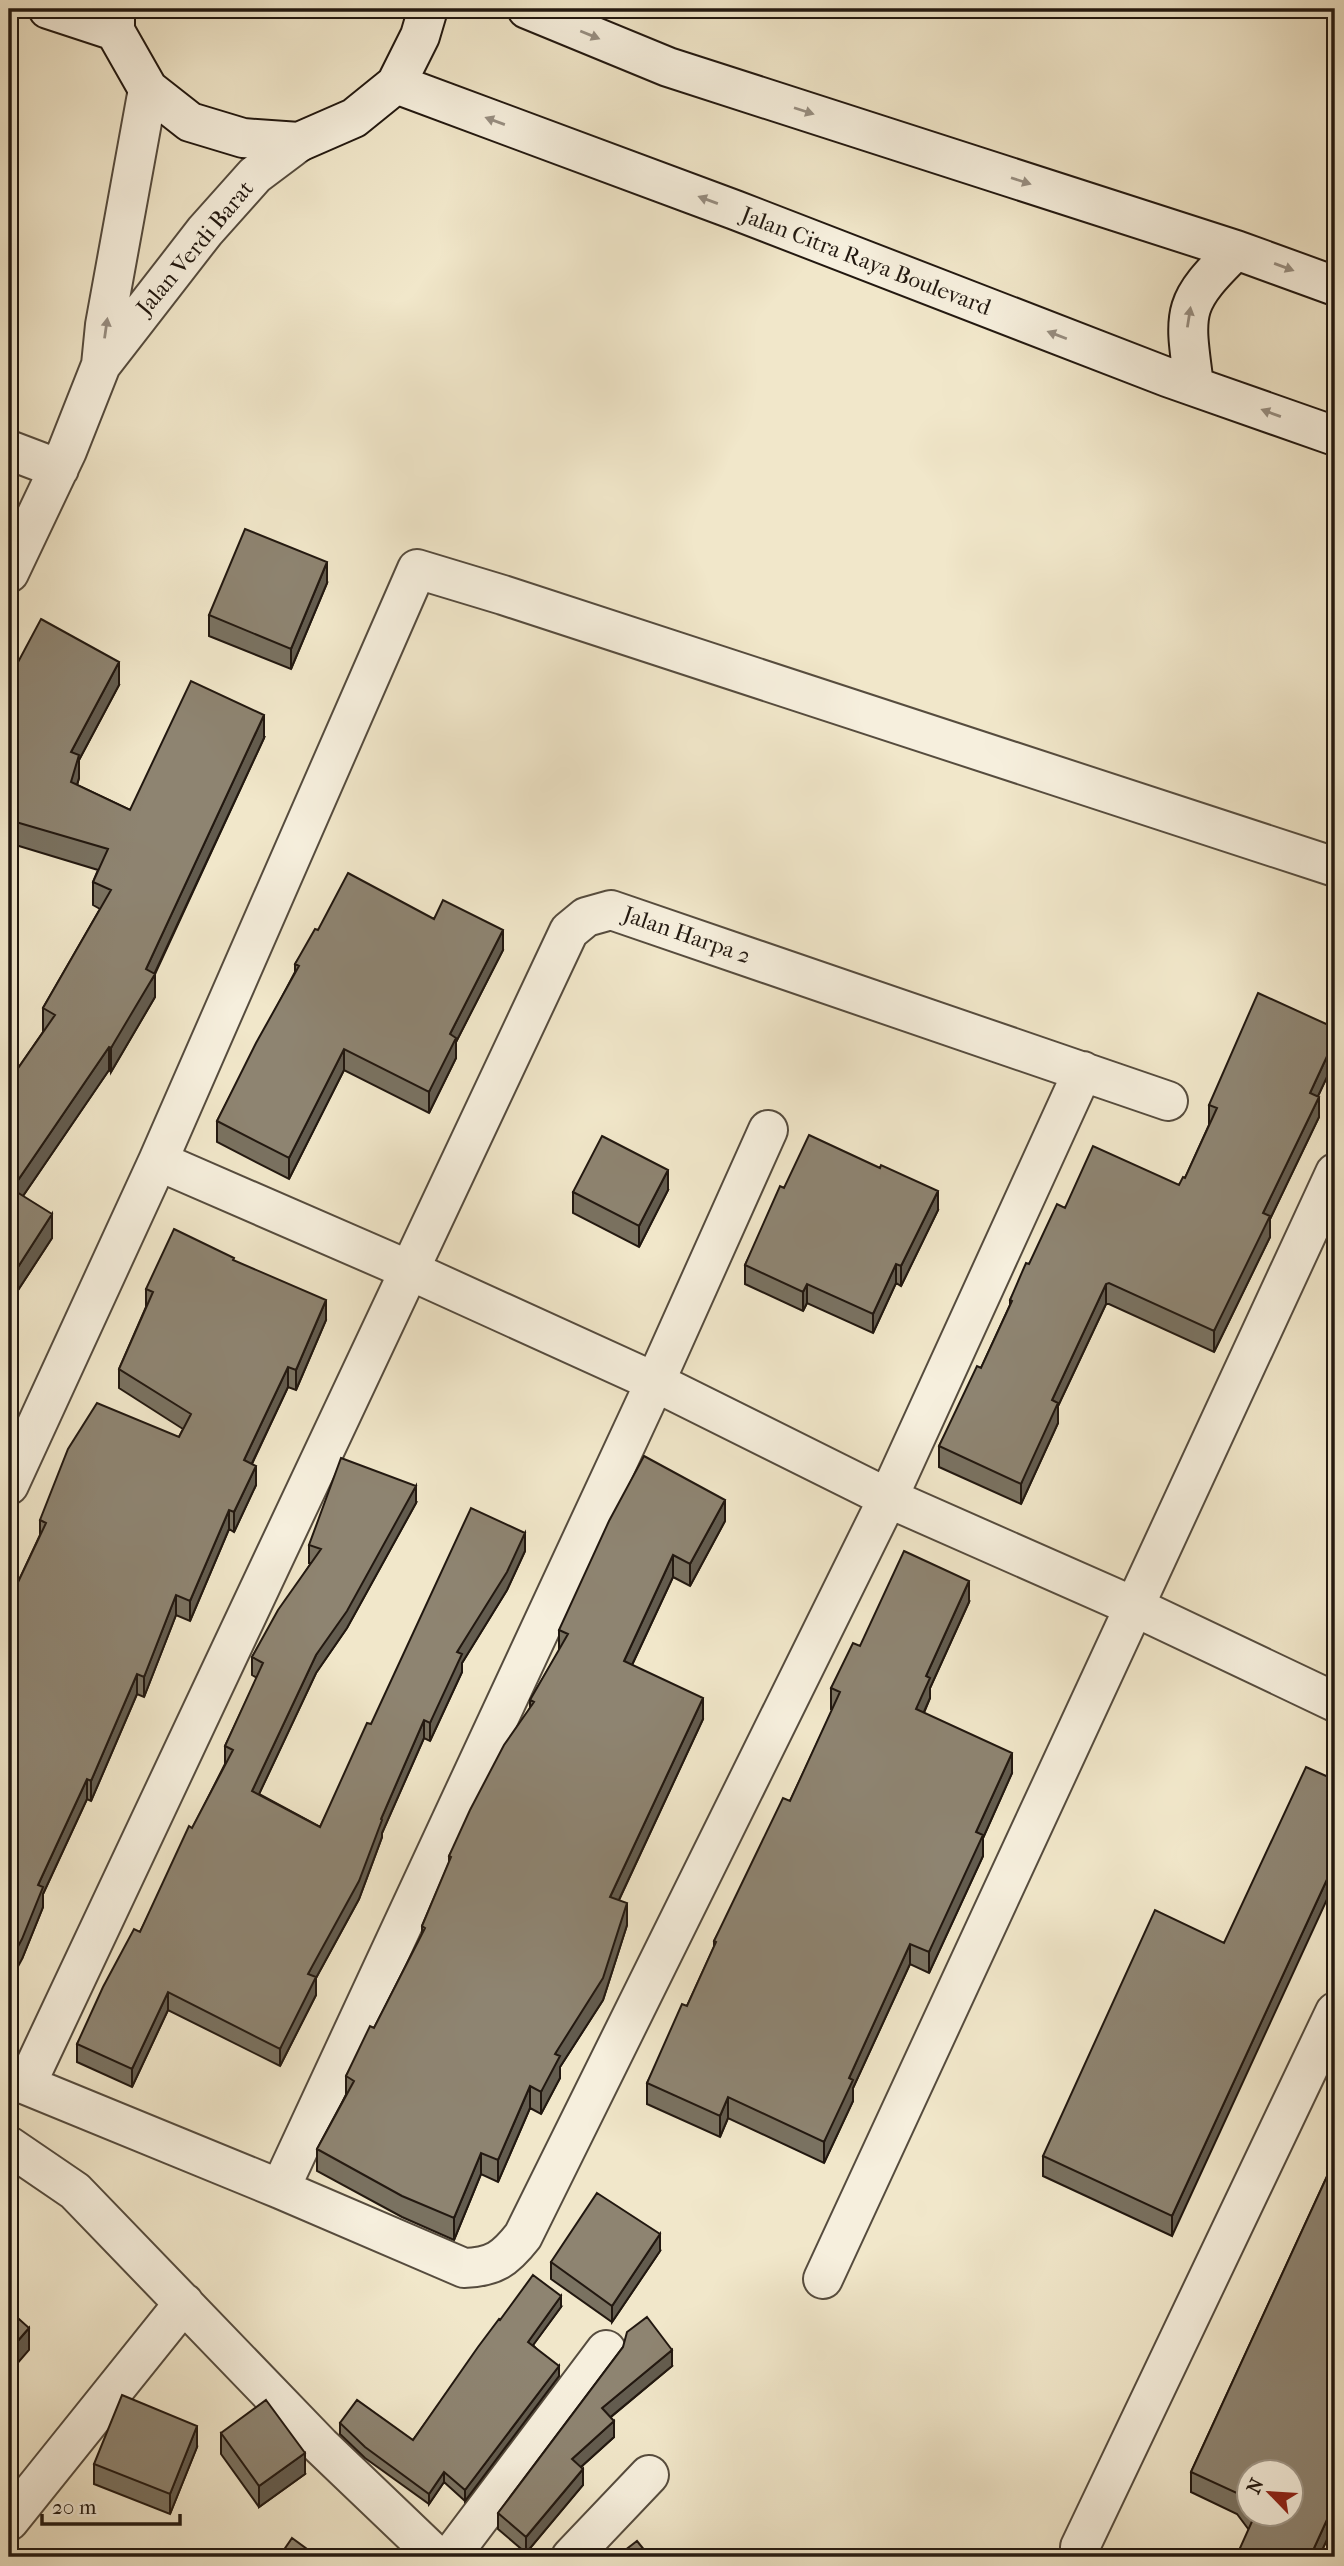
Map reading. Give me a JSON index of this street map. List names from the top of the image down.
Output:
{
  "streets": {
    "street": ["Jalan Verdi Barat", "Jalan Citra Raya Boulevard", "Jalan Harpa 2"]
  },
  "scale_bar": "20 m",
  "north": "top left"
}
